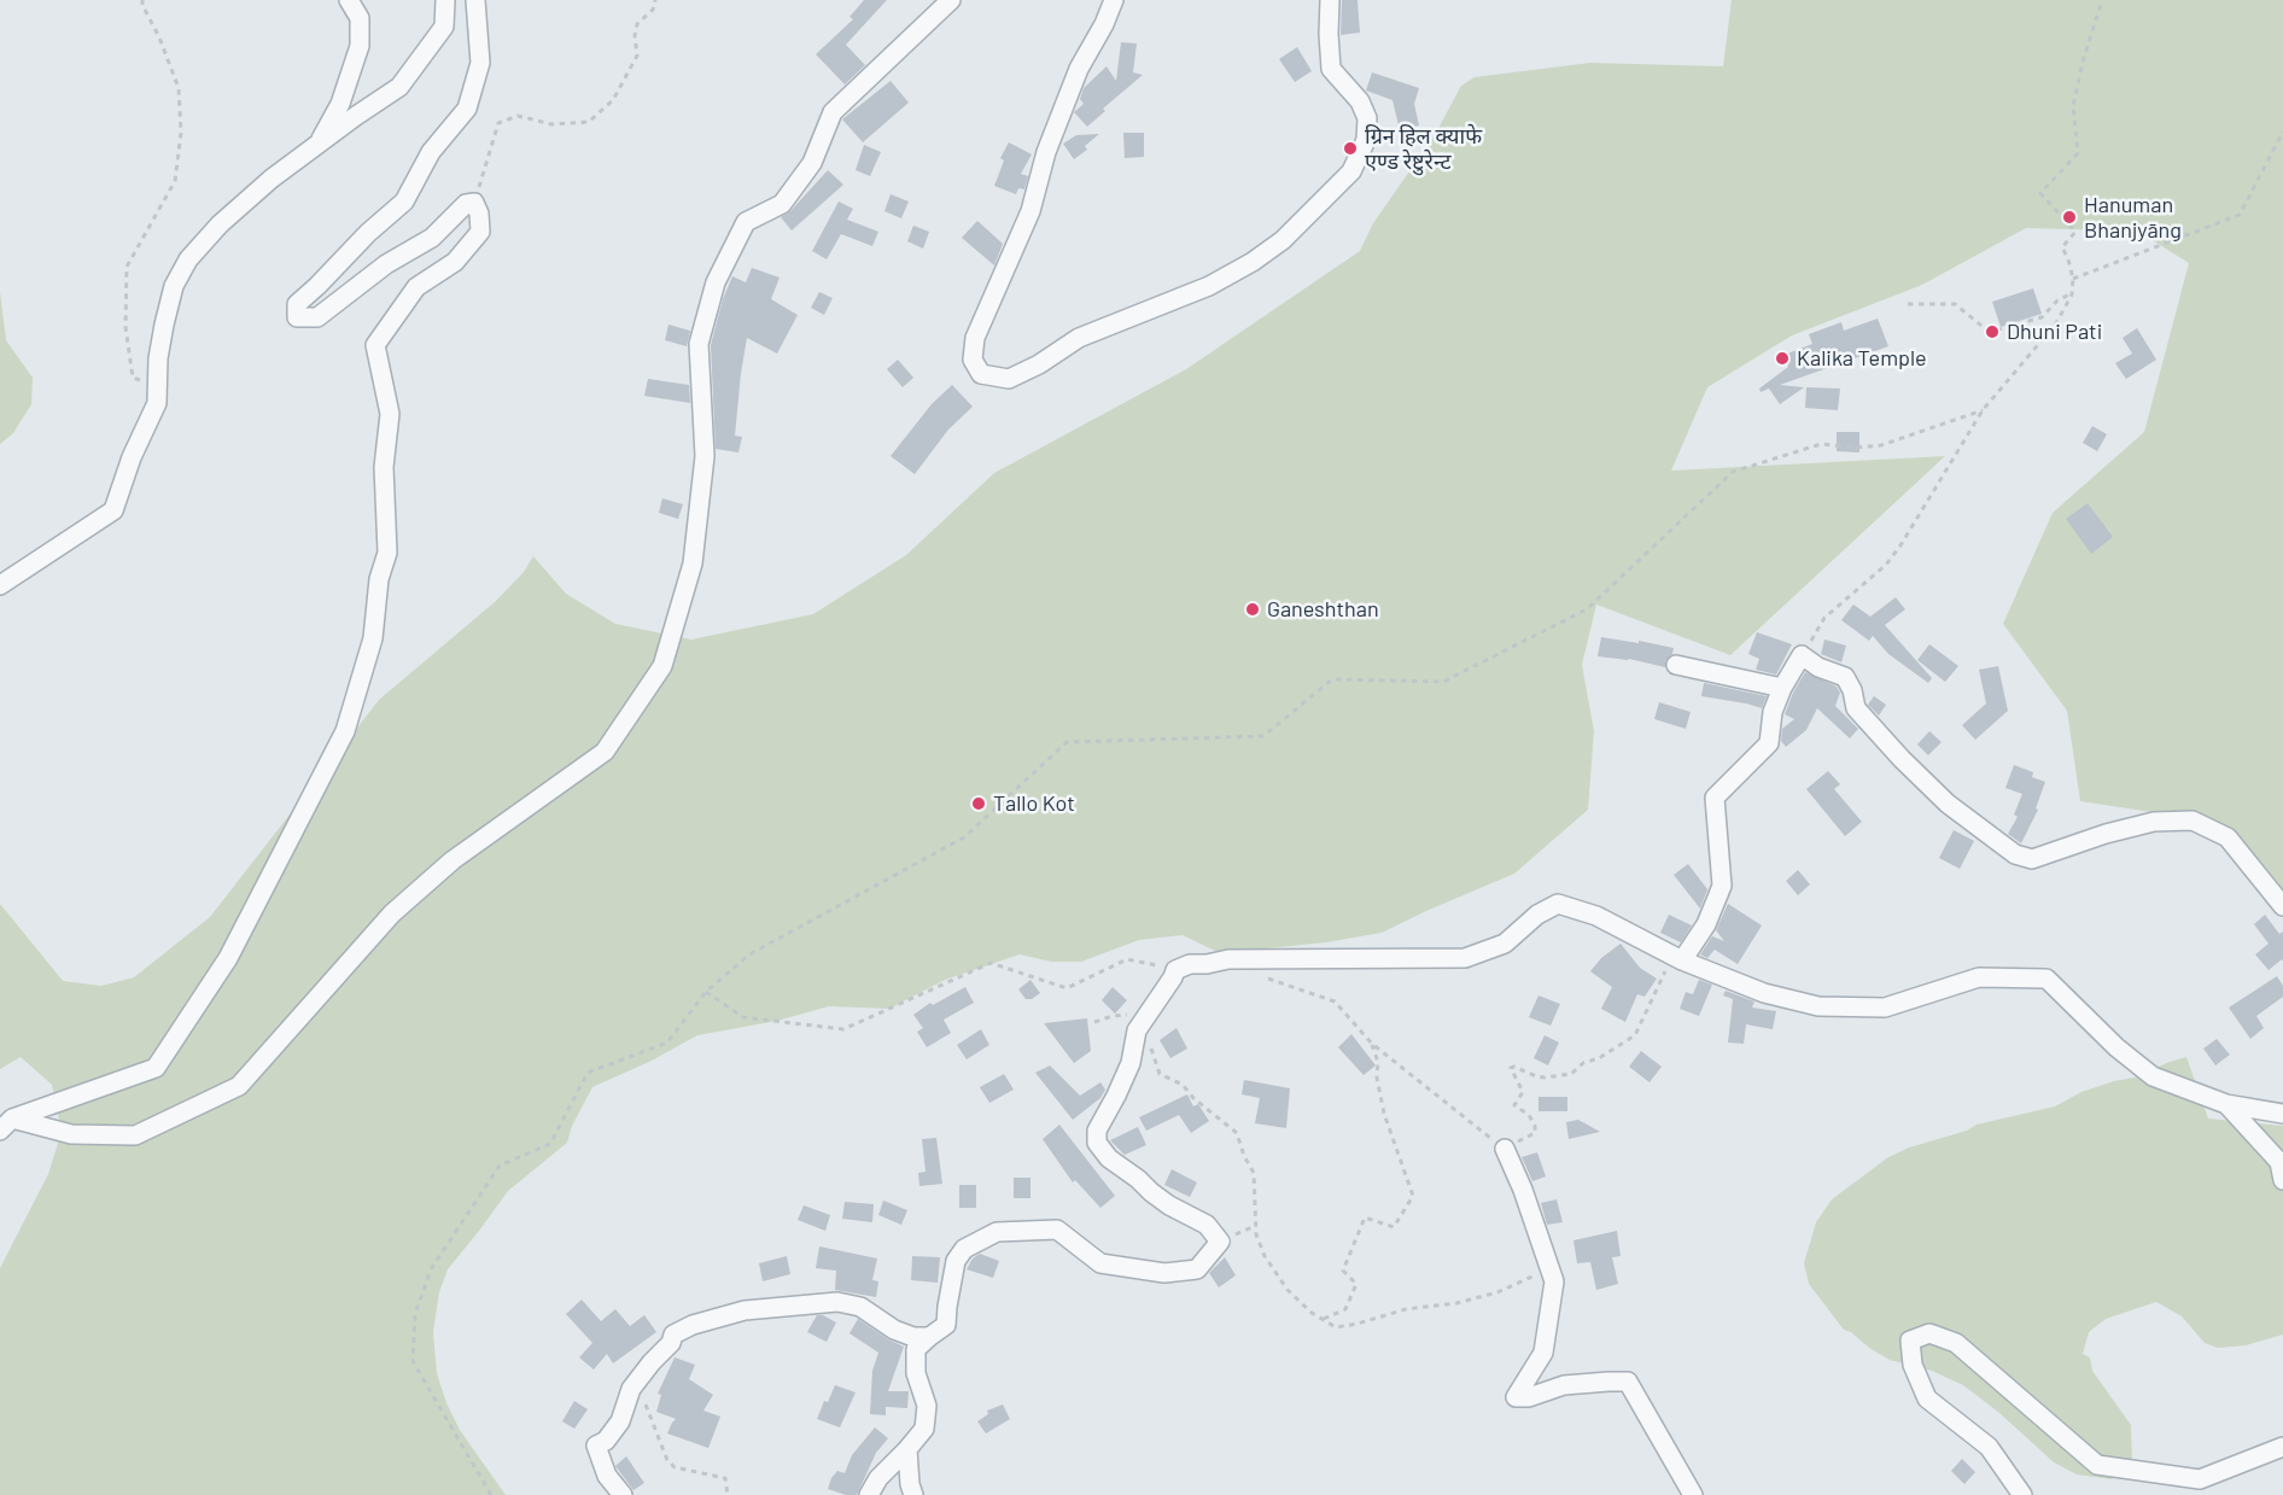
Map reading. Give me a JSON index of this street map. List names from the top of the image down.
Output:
{
  "places": [
    "ग्रिन हिल क्याफे एण्ड रेष्टुरेन्ट",
    "Hanuman Bhanjyāng",
    "Dhuni Pati",
    "Kalika Temple",
    "Ganeshthan",
    "Tallo Kot"
  ]
}
